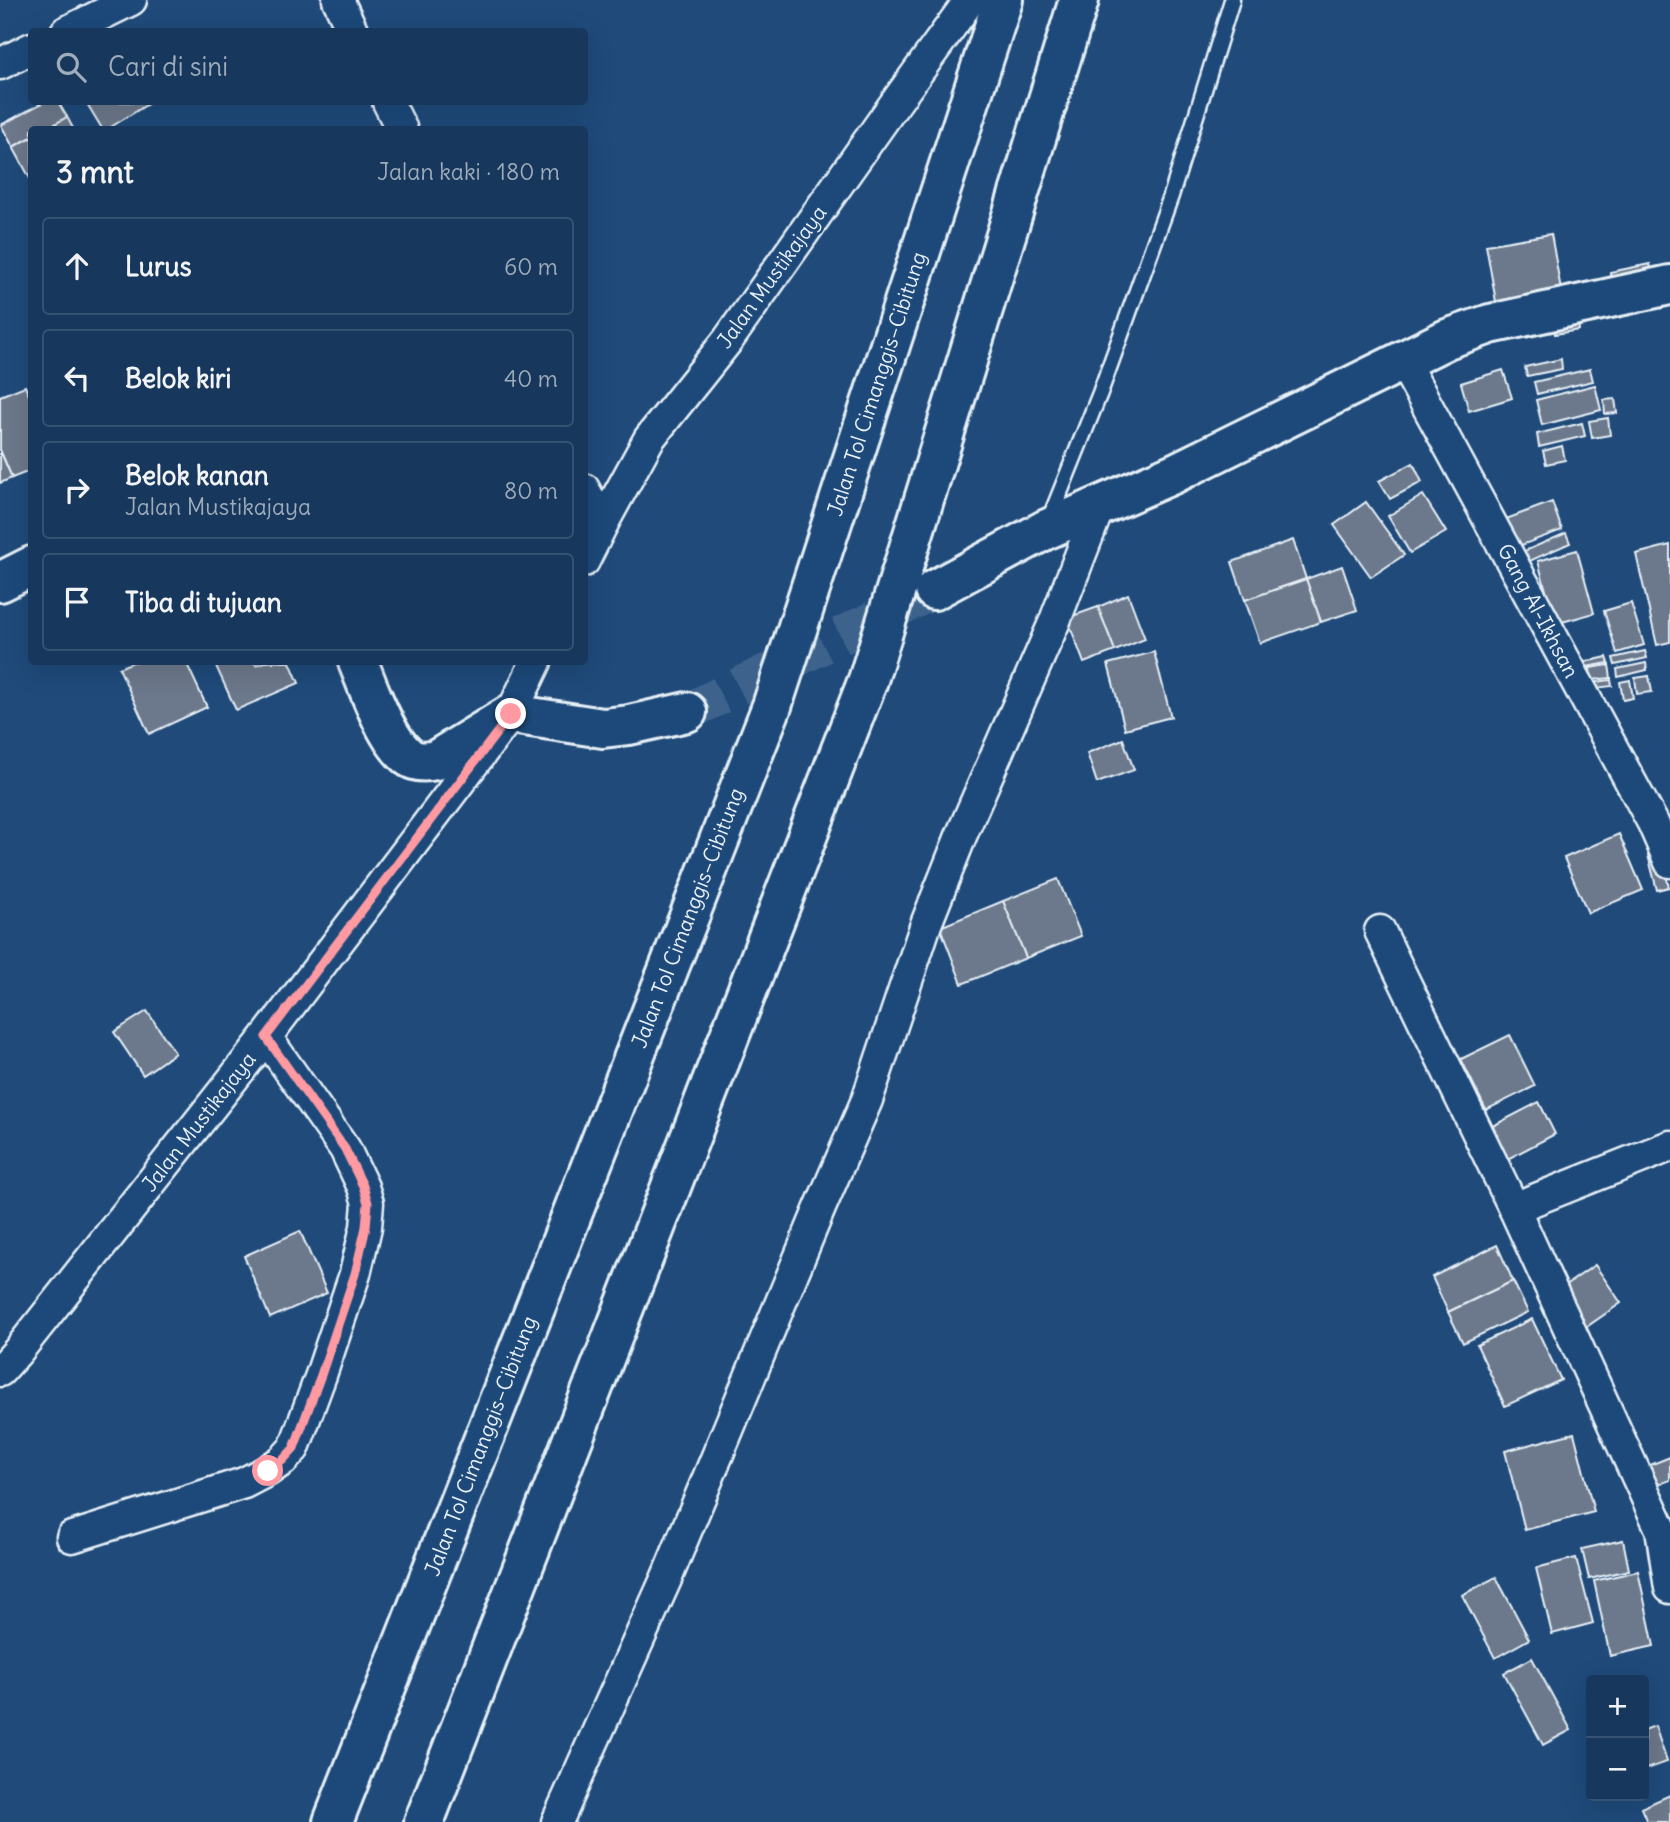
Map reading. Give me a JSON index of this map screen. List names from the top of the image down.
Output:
{
  "streets": {
    "main road": ["Jalan Tol Cimanggis–Cibitung"],
    "street": ["Jalan Mustikajaya", "Gang Al-Ikhsan"]
  },
  "page": {
    "search": "Cari di sini",
    "heading": ["3 mnt", "Jalan kaki · 180 m"],
    "list": [
      ["Lurus", "60 m"],
      ["Belok kiri", "40 m"],
      ["Belok kanan", "Jalan Mustikajaya", "80 m"],
      "Tiba di tujuan"
    ],
    "map_buttons": ["+", "−"]
  }
}
